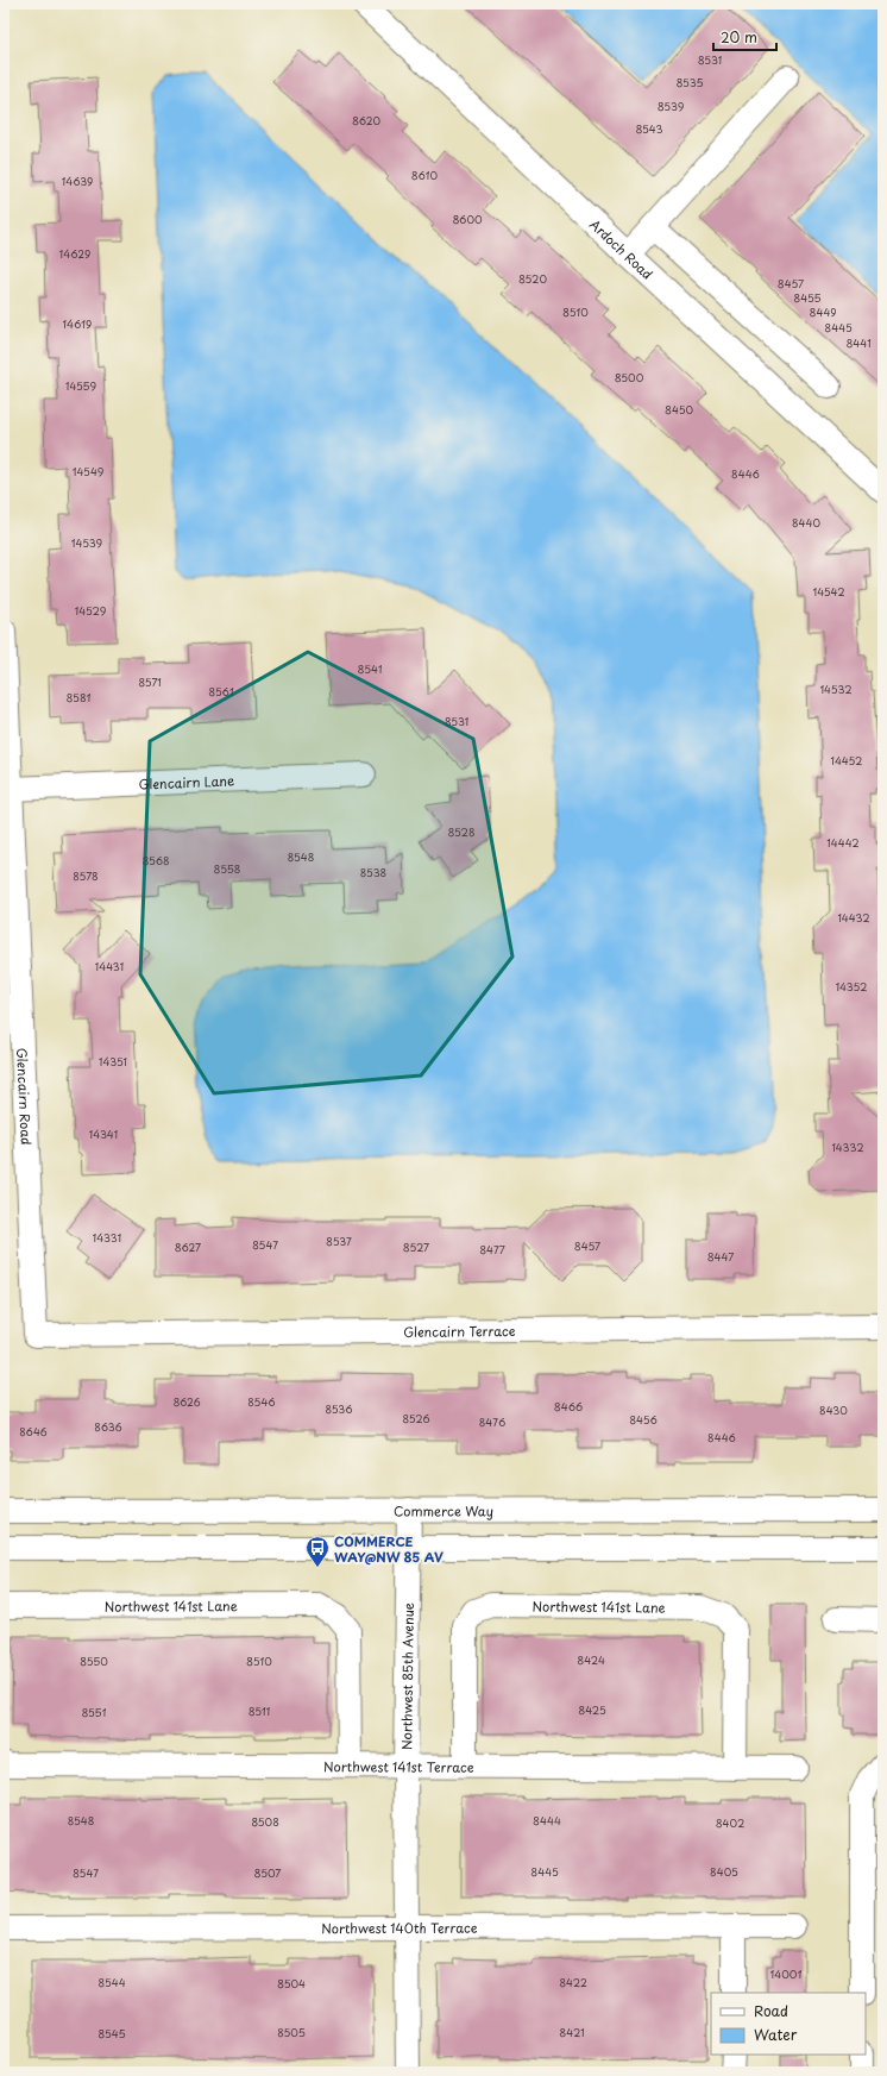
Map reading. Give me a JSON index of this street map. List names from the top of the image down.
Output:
{
  "streets": {
    "street": [
      "Ardoch Road",
      "Glencairn Lane",
      "Glencairn Road",
      "Glencairn Terrace",
      "Commerce Way",
      "Northwest 141st Lane",
      "Northwest 85th Avenue",
      "Northwest 141st Terrace",
      "Northwest 140th Terrace"
    ]
  },
  "crossings": [
    ["Glencairn Lane", "Glencairn Road"],
    ["Glencairn Road", "Glencairn Terrace"],
    ["Commerce Way", "Northwest 85th Avenue"],
    ["Northwest 141st Lane", "Northwest 141st Terrace"],
    ["Northwest 85th Avenue", "Northwest 141st Terrace"],
    ["Northwest 85th Avenue", "Northwest 140th Terrace"]
  ],
  "places": {
    "bus stop": ["COMMERCE WAY@NW 85 AV"]
  },
  "house_numbers": [
    "8531",
    "8535",
    "8539",
    "8620",
    "8543",
    "8610",
    "14639",
    "8600",
    "14629",
    "8520",
    "8457",
    "8455",
    "8510",
    "8449",
    "14619",
    "8445",
    "8441",
    "8500",
    "14559",
    "8450",
    "14549",
    "8446",
    "8440",
    "14539",
    "14542",
    "14529",
    "8541",
    "8571",
    "14532",
    "8561",
    "8581",
    "8531",
    "14452",
    "8528",
    "14442",
    "8548",
    "8568",
    "8558",
    "8538",
    "8578",
    "14432",
    "14431",
    "14352",
    "14351",
    "14341",
    "14332",
    "14331",
    "8537",
    "8547",
    "8457",
    "8627",
    "8527",
    "8477",
    "8447",
    "8626",
    "8546",
    "8466",
    "8536",
    "8430",
    "8526",
    "8456",
    "8476",
    "8636",
    "8646",
    "8446",
    "8424",
    "8550",
    "8510",
    "8425",
    "8511",
    "8551",
    "8548",
    "8444",
    "8508",
    "8402",
    "8445",
    "8405",
    "8547",
    "8507",
    "14001",
    "8544",
    "8422",
    "8504",
    "8505",
    "8421",
    "8545"
  ],
  "legend": ["Road", "Water"],
  "scale_bar": "20 m"
}
